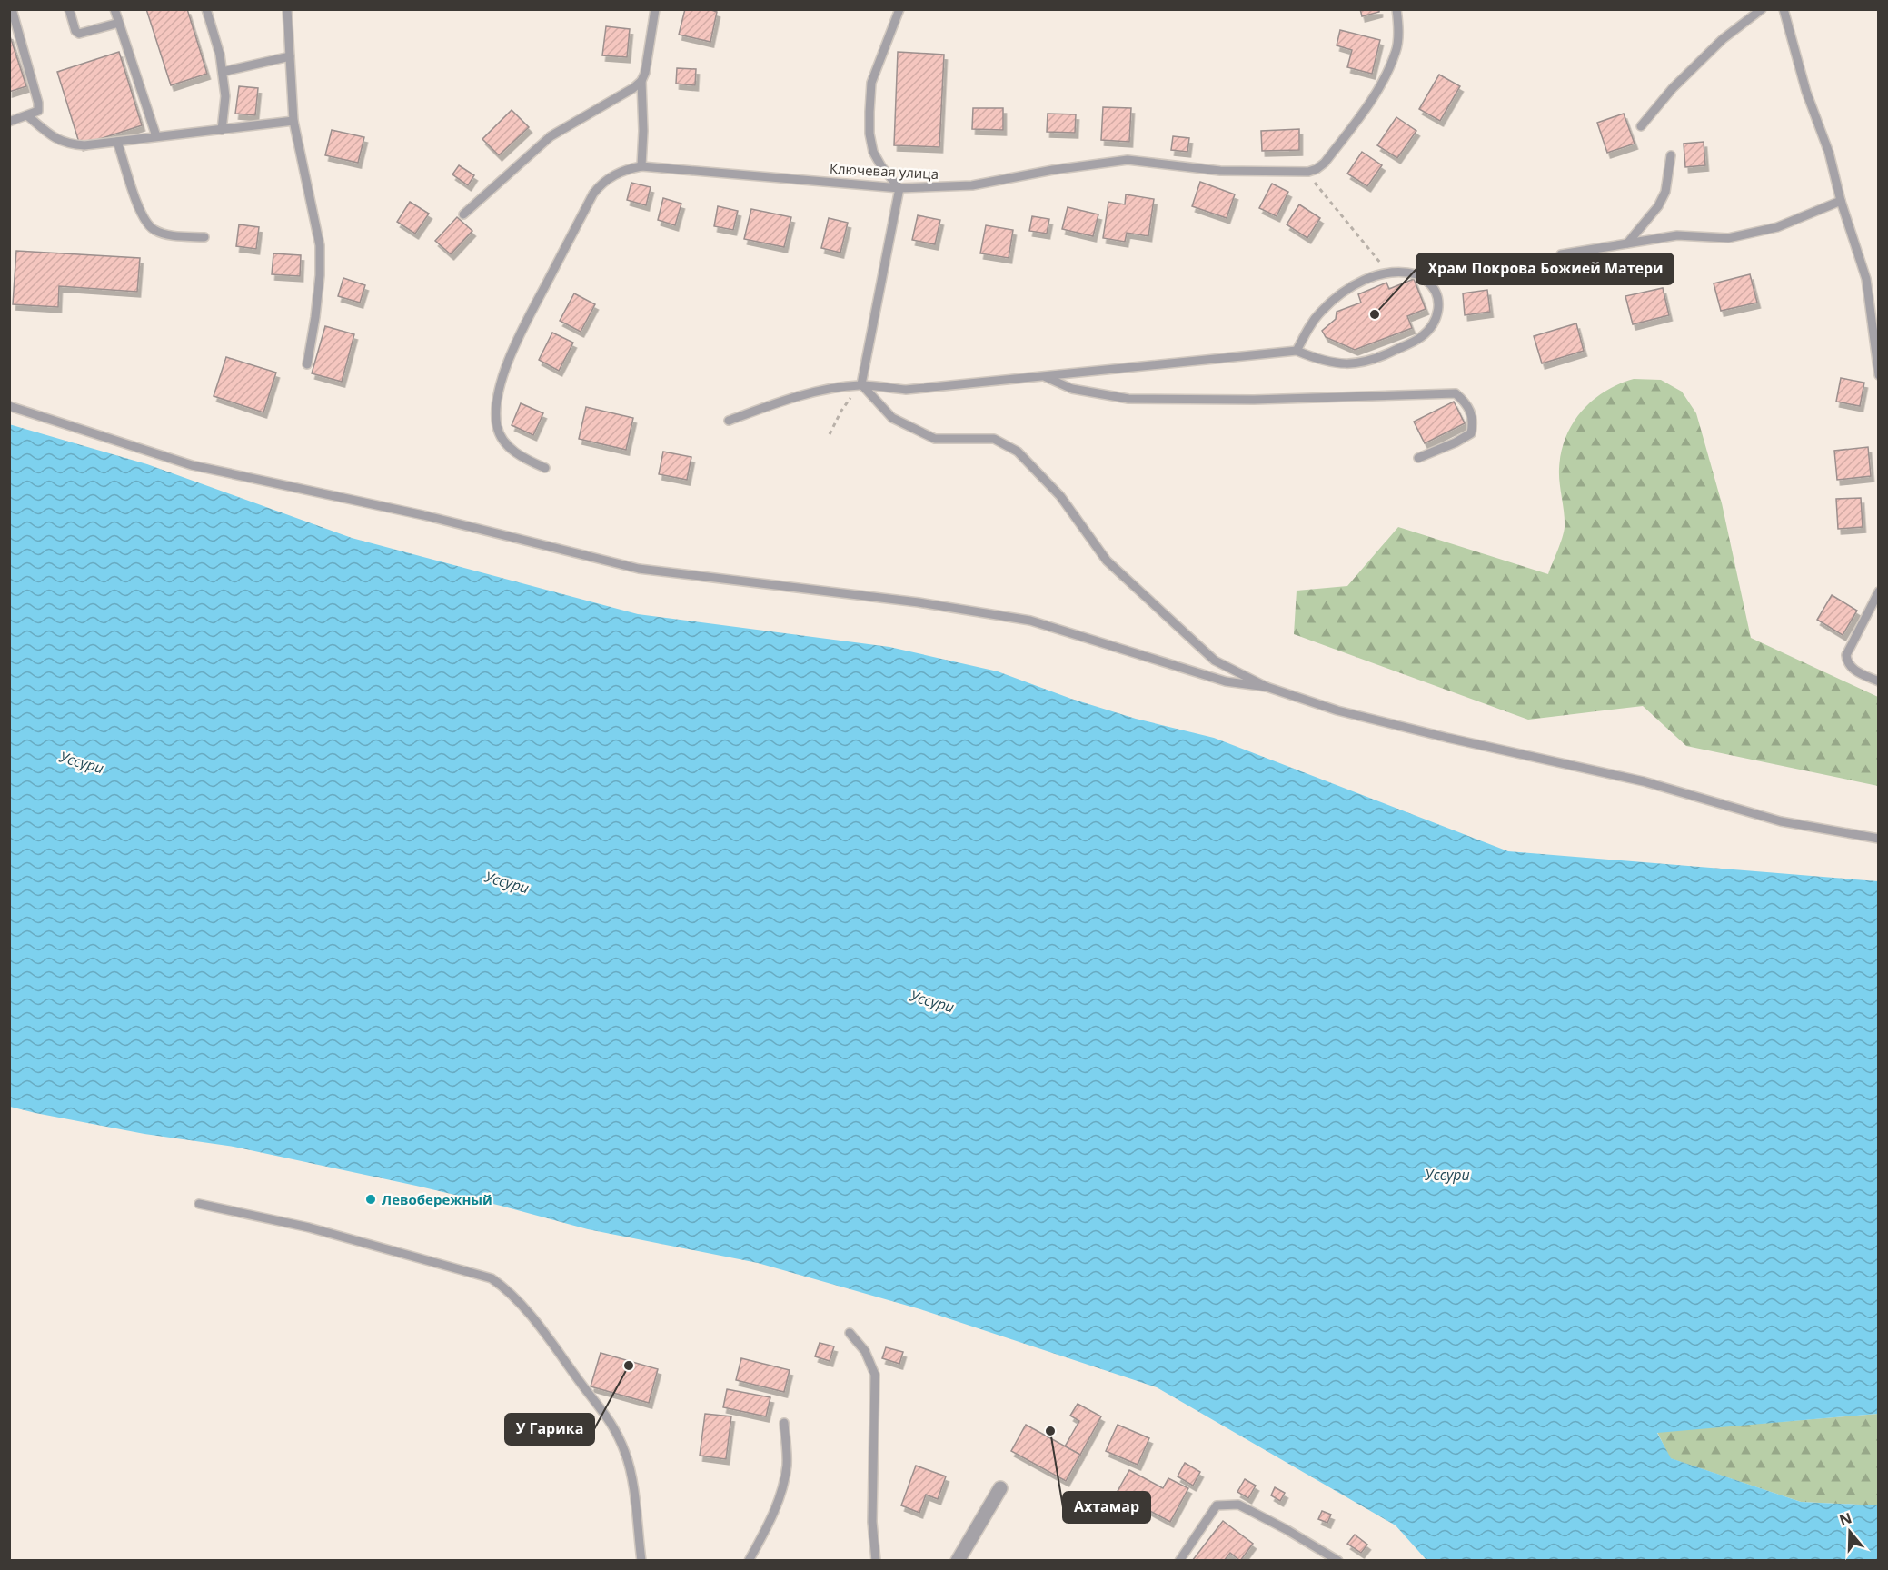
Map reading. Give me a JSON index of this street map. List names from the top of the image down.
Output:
{
  "streets": {
    "lane": ["Ключевая улица"]
  },
  "water": ["Уссури"],
  "places": [
    "Храм Покрова Божией Матери",
    "Левобережный",
    "У Гарика",
    "Ахтамар"
  ],
  "north": "top"
}
